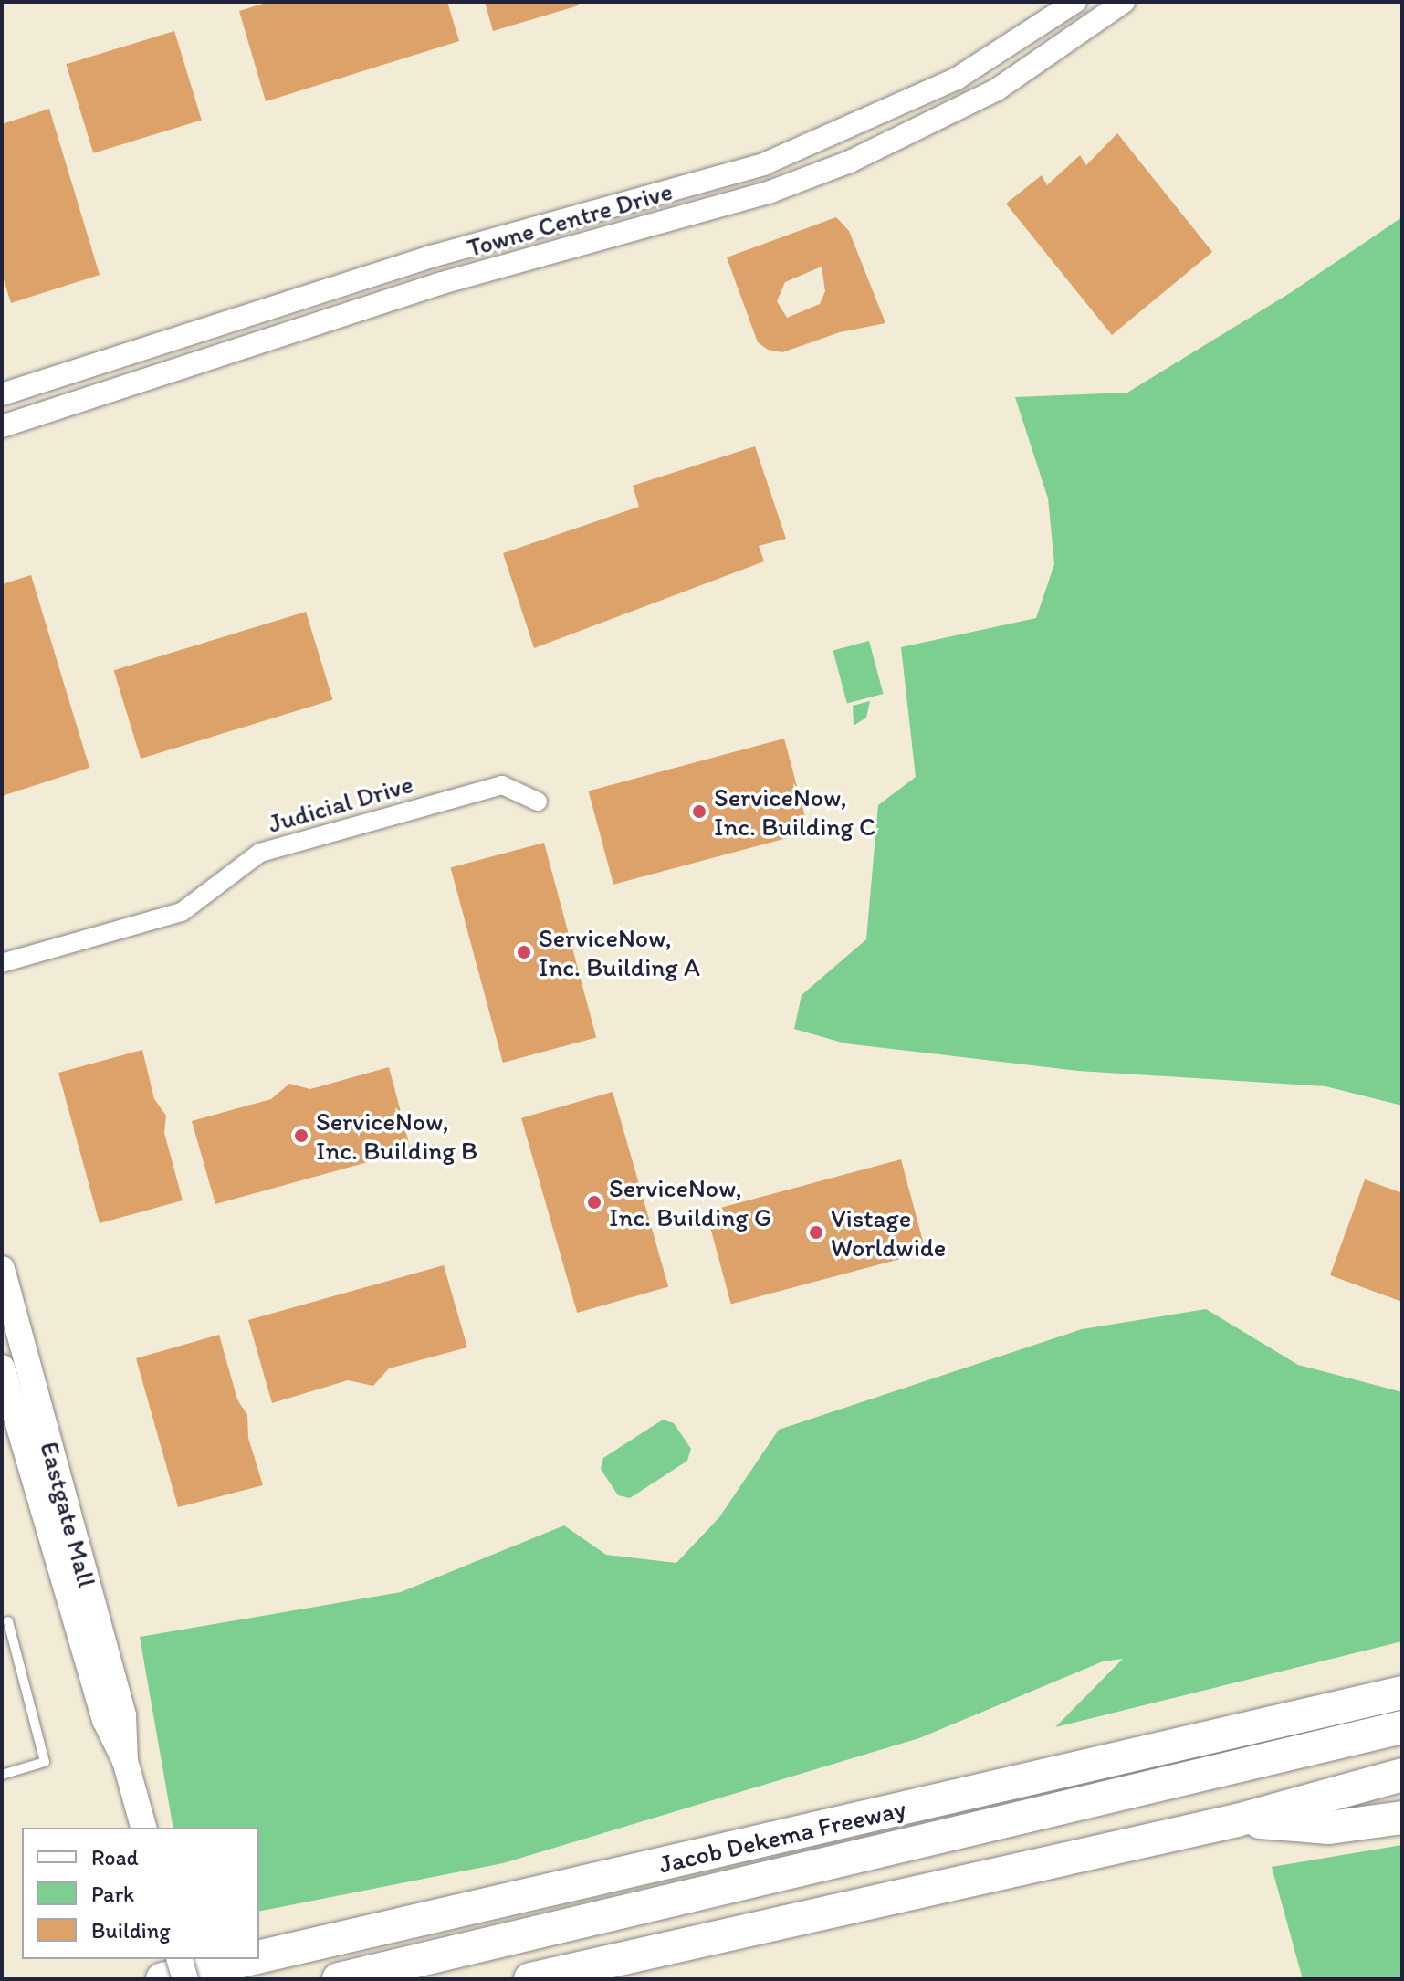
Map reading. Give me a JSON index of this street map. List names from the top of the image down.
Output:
{
  "streets": {
    "highway": ["Jacob Dekema Freeway"],
    "main road": ["Eastgate Mall"],
    "street": ["Towne Centre Drive", "Judicial Drive"]
  },
  "places": [
    "ServiceNow, Inc. Building C",
    "ServiceNow, Inc. Building A",
    "ServiceNow, Inc. Building B",
    "ServiceNow, Inc. Building G",
    "Vistage Worldwide"
  ],
  "legend": ["Road", "Park", "Building"]
}
